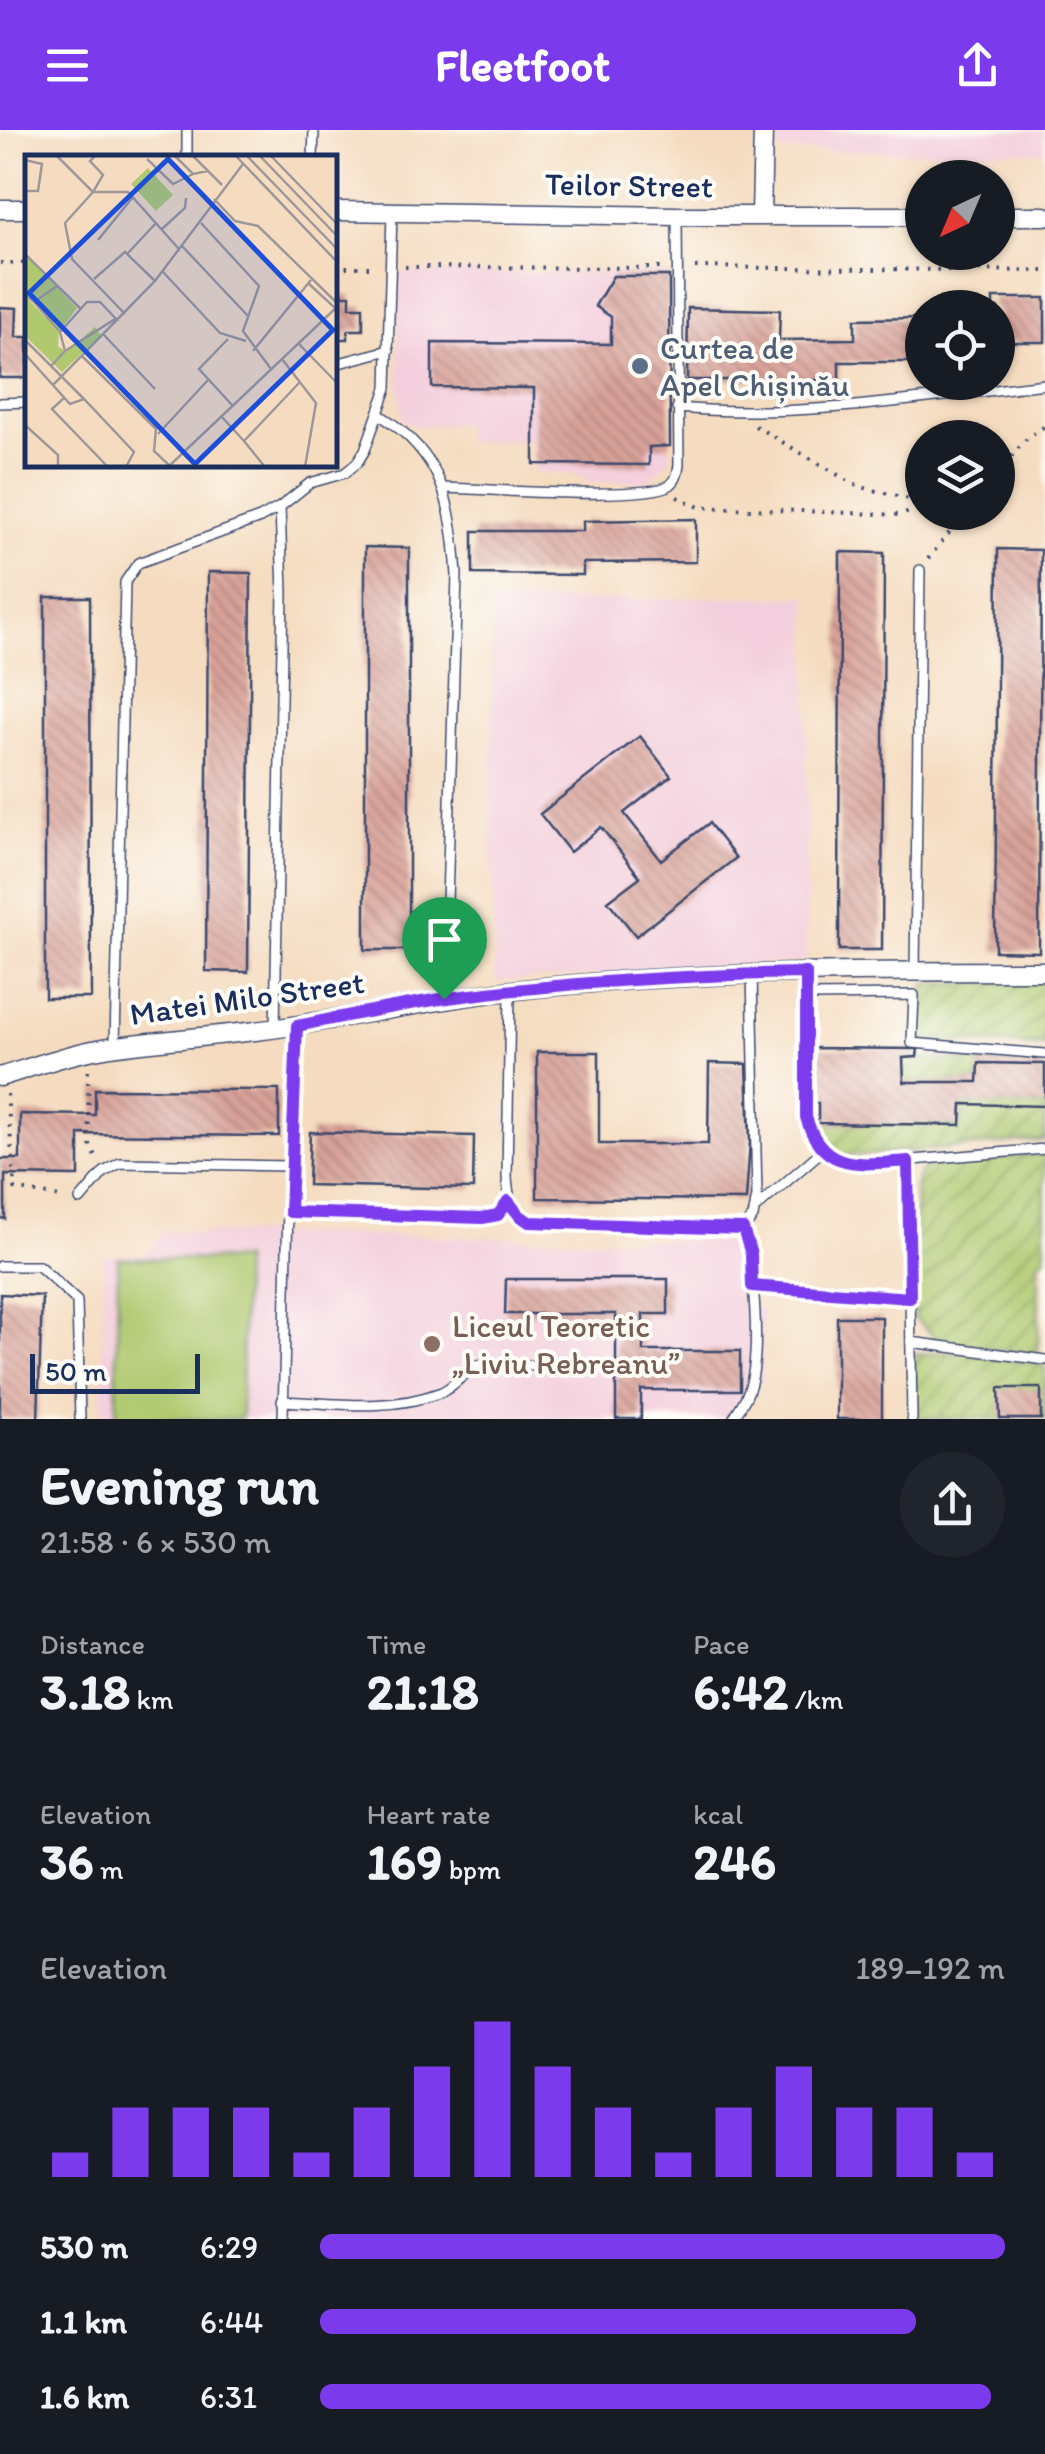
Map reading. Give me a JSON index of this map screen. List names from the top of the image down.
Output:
{
  "streets": {
    "street": ["Teilor Street", "Matei Milo Street"]
  },
  "places": ["Curtea de Apel Chișinău", "Liceul Teoretic „Liviu Rebreanu”"],
  "scale_bar": "50 m",
  "north": "bottom left",
  "page": {
    "header": "Fleetfoot",
    "scale": "50 m",
    "heading": ["Evening run", "21:58 · 6 × 530 m"],
    "stats": [
      ["Distance", "3.18 km"],
      ["Time", "21:18"],
      ["Pace", "6:42 /km"],
      ["Elevation", "36 m"],
      ["Heart rate", "169 bpm"],
      ["kcal", "246"]
    ],
    "chart": ["Elevation", "189–192 m"],
    "list": [
      {
        "name": "530 m",
        "note": "6:29"
      },
      {
        "name": "1.1 km",
        "note": "6:44"
      },
      {
        "name": "1.6 km",
        "note": "6:31"
      }
    ]
  }
}
